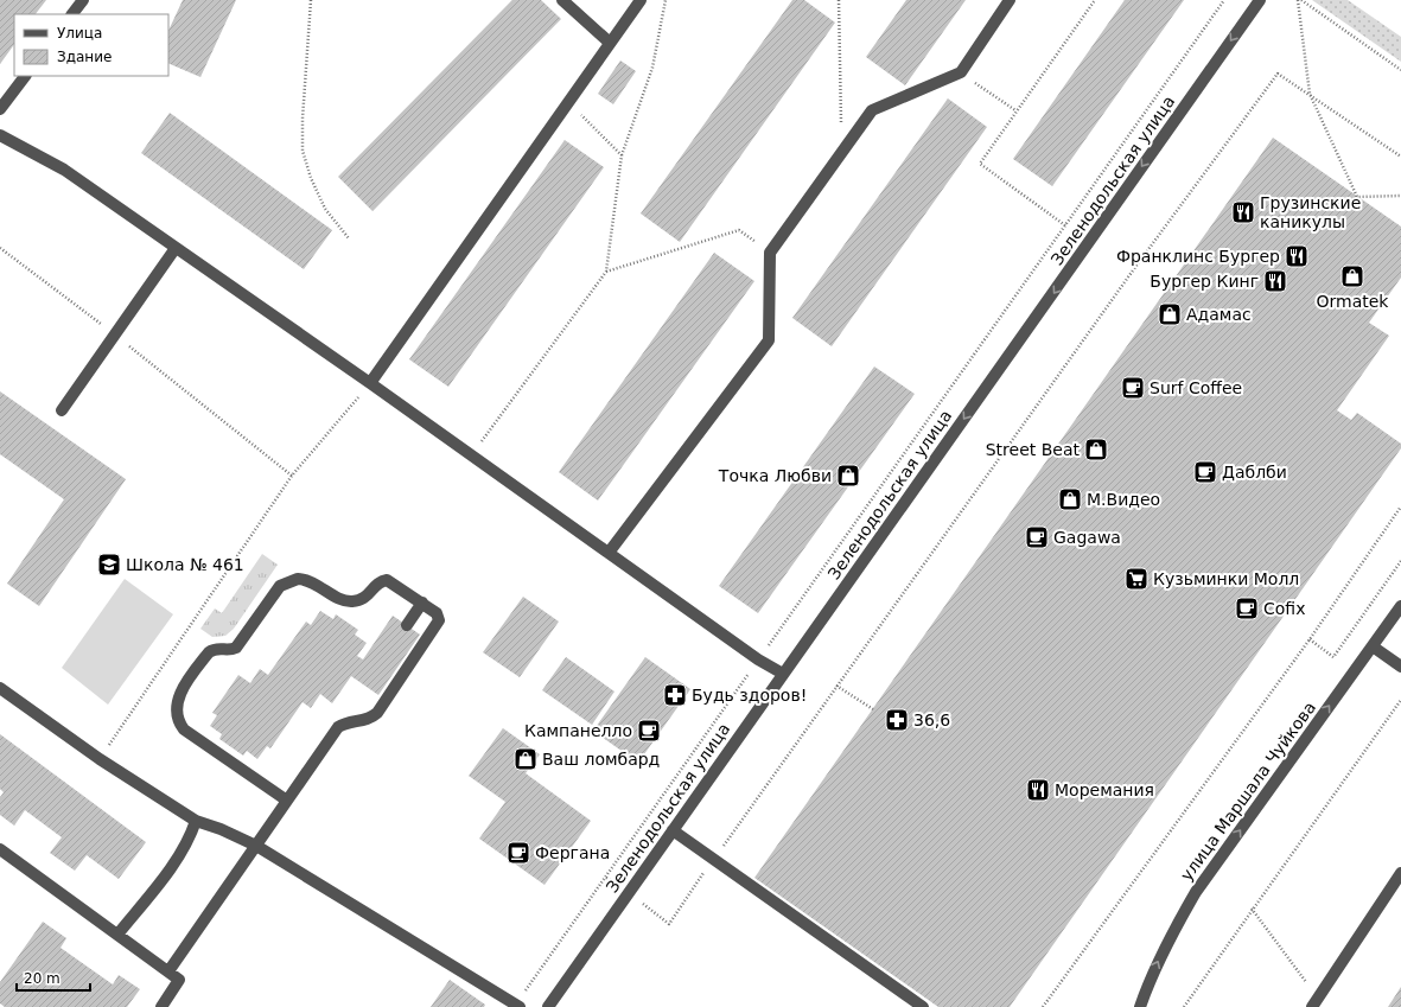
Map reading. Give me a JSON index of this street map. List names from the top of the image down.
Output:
{
  "streets": {
    "street": ["Зеленодольская улица", "улица Маршала Чуйкова"]
  },
  "one_way": ["Зеленодольская улица", "улица Маршала Чуйкова"],
  "places": {
    "restaurant": [
      "Грузинские каникулы",
      "Франклинс Бургер",
      "Бургер Кинг",
      "Моремания"
    ],
    "shop": [
      "Ormatek",
      "Адамас",
      "Street Beat",
      "Точка Любви",
      "М.Видео",
      "Ваш ломбард"
    ],
    "cafe": [
      "Surf Coffee",
      "Даблби",
      "Gagawa",
      "Cofix",
      "Кампанелло",
      "Фергана"
    ],
    "school or university": ["Школа № 461"],
    "supermarket": ["Кузьминки Молл"],
    "pharmacy": ["Будь здоров!", "36,6"]
  },
  "legend": ["Улица", "Здание"],
  "scale_bar": "20 m"
}
